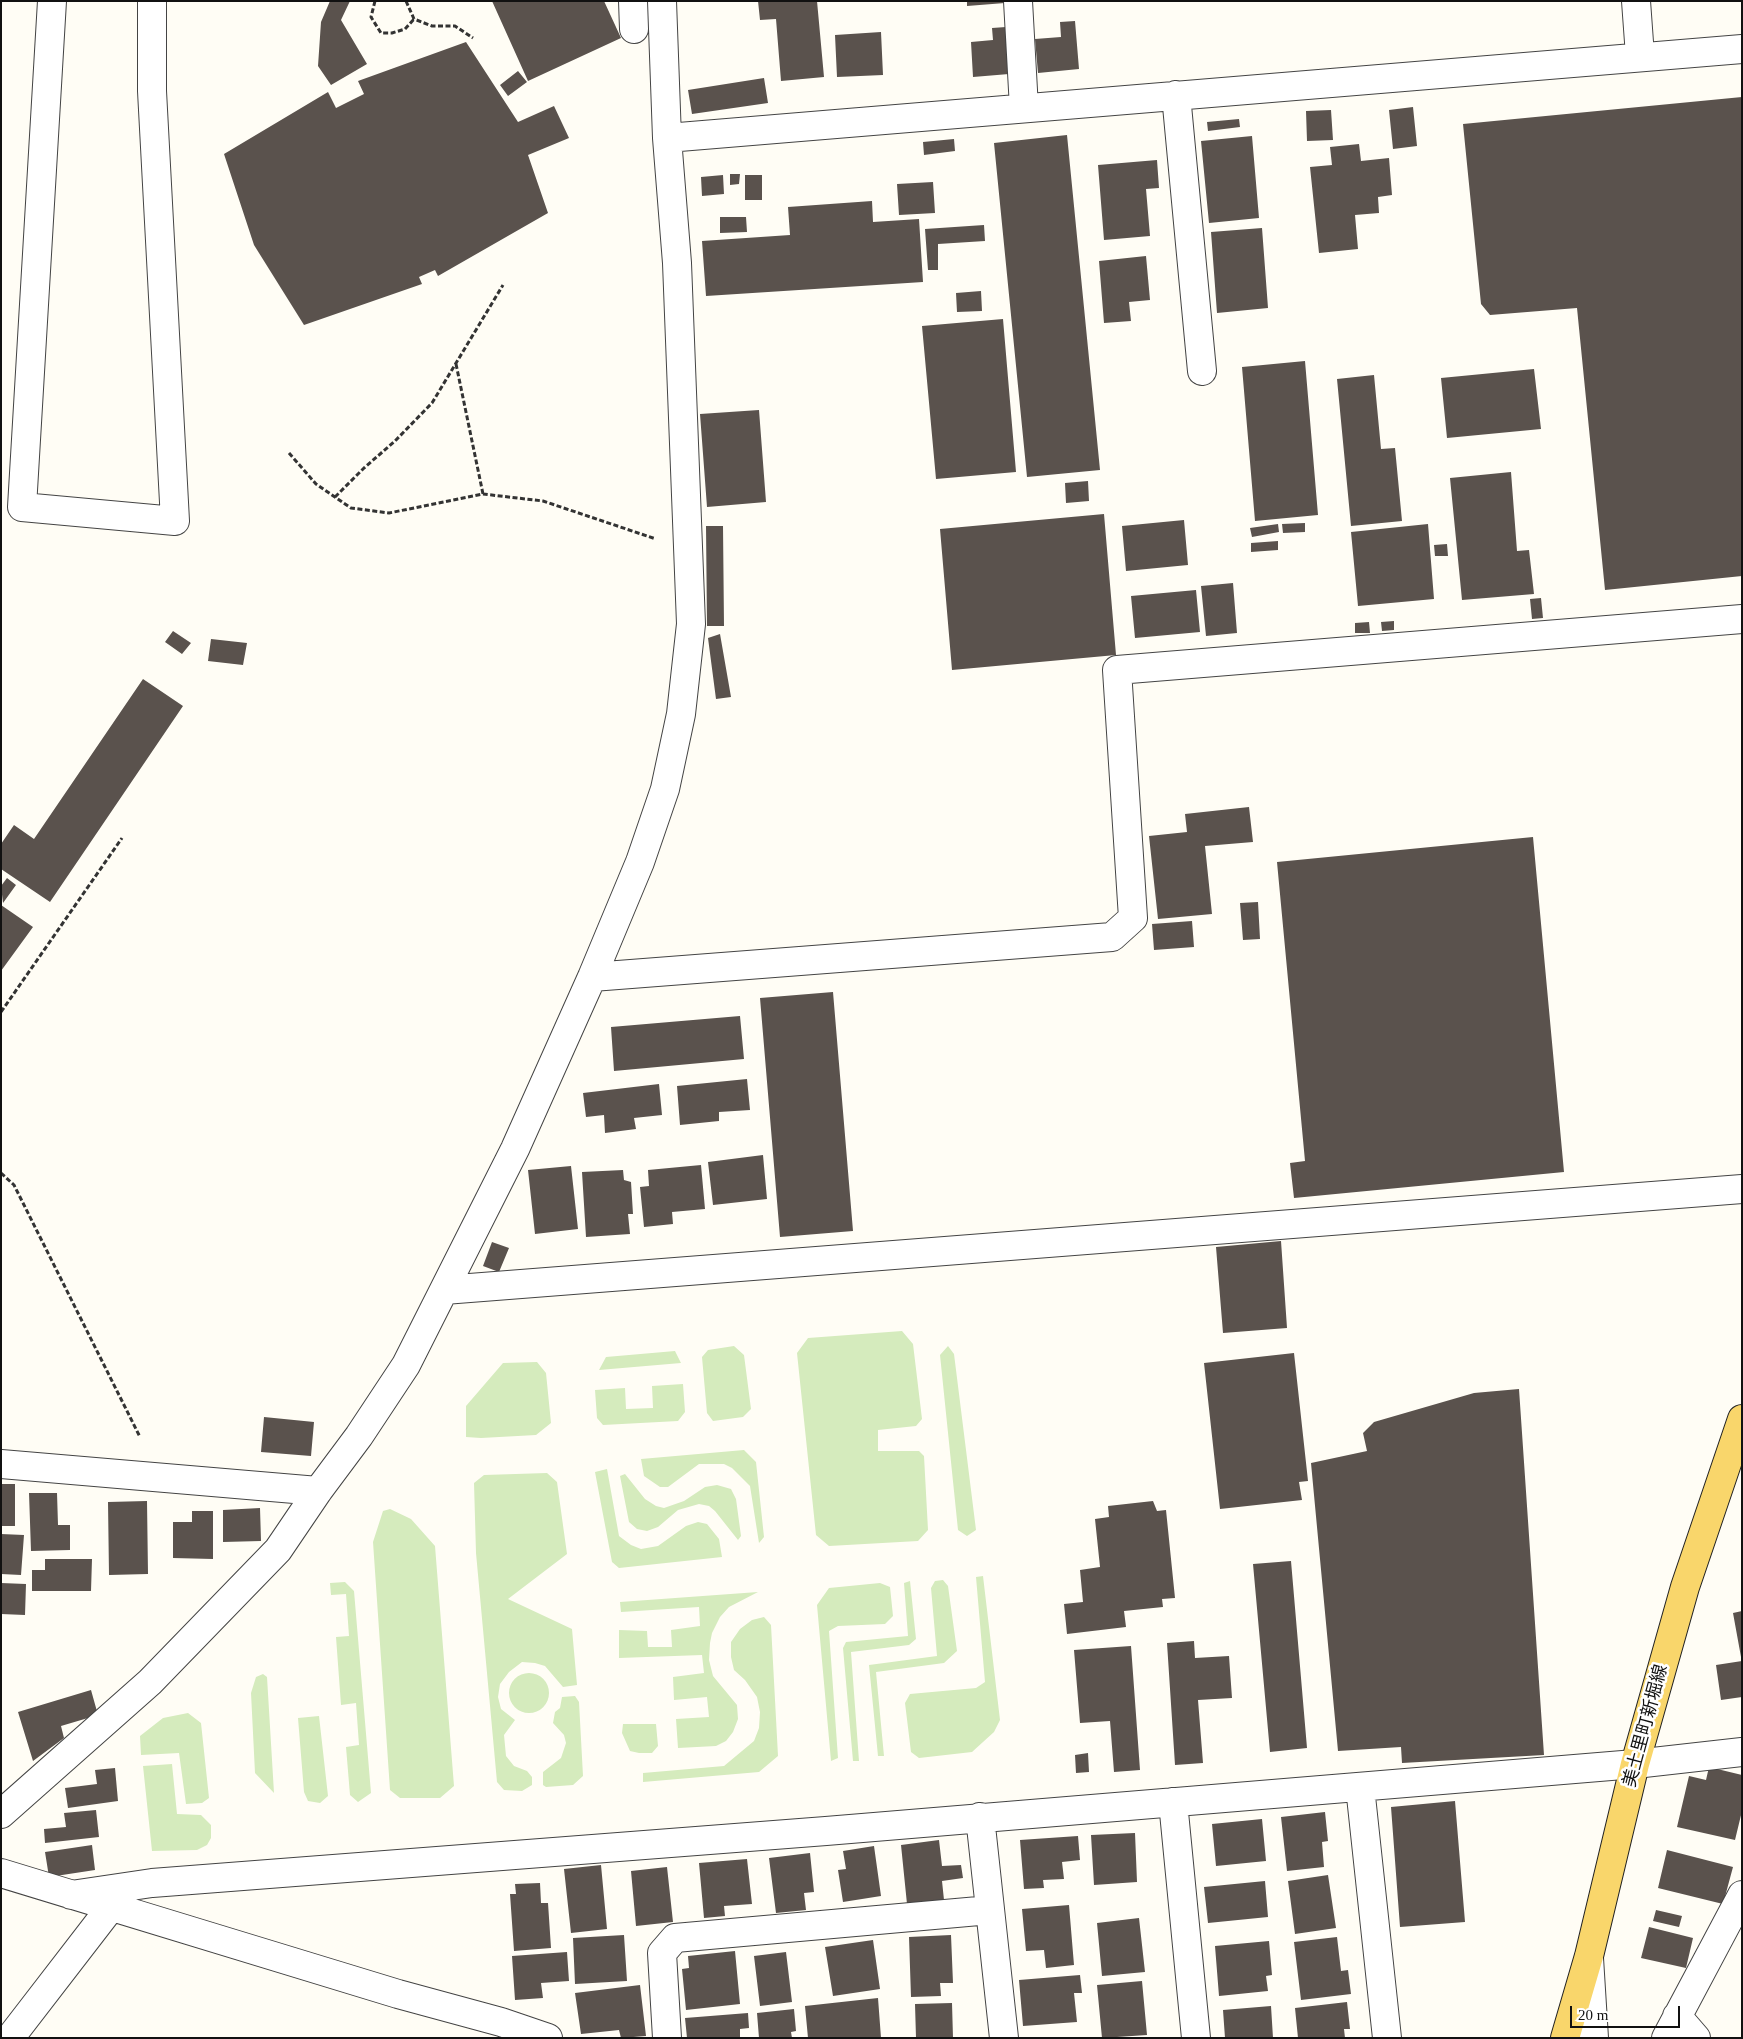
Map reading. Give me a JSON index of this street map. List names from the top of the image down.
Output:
{
  "streets": {
    "main road": ["美土里町新堀線"]
  },
  "scale_bar": "20 m"
}
